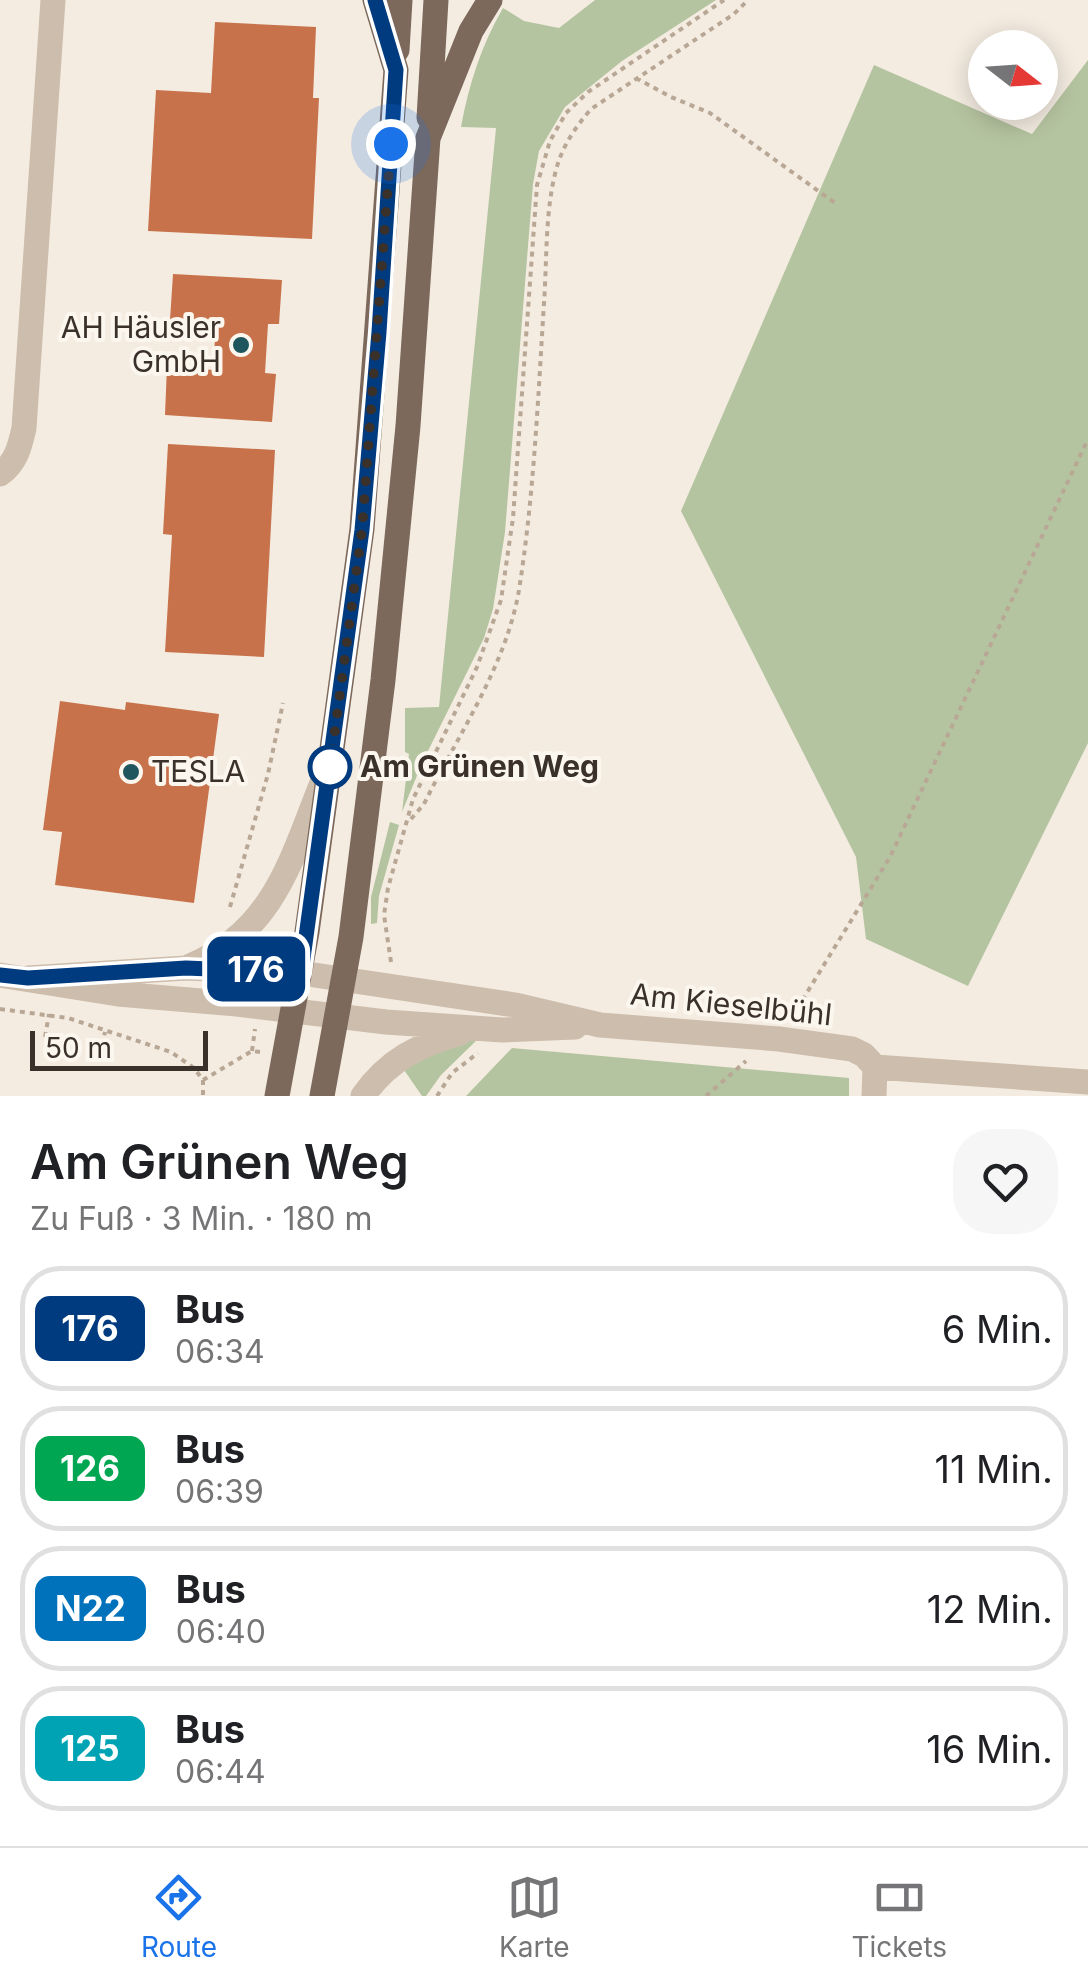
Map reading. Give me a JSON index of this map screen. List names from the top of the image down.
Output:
{
  "streets": {
    "street": ["Am Kieselbühl"]
  },
  "places": ["AH Häusler GmbH", "Am Grünen Weg", "TESLA"],
  "lines": ["bus line 176"],
  "scale_bar": "50 m",
  "north": "right",
  "page": {
    "on_map": "176",
    "scale": "50 m",
    "heading": ["Am Grünen Weg", "Zu Fuß · 3 Min. · 180 m"],
    "list": [
      {
        "mark": "176",
        "name": "Bus",
        "note": "06:34",
        "value": "6 Min."
      },
      {
        "mark": "126",
        "name": "Bus",
        "note": "06:39",
        "value": "11 Min."
      },
      {
        "mark": "N22",
        "name": "Bus",
        "note": "06:40",
        "value": "12 Min."
      },
      {
        "mark": "125",
        "name": "Bus",
        "note": "06:44",
        "value": "16 Min."
      }
    ],
    "tabs": ["Route", "Karte", "Tickets"]
  }
}
